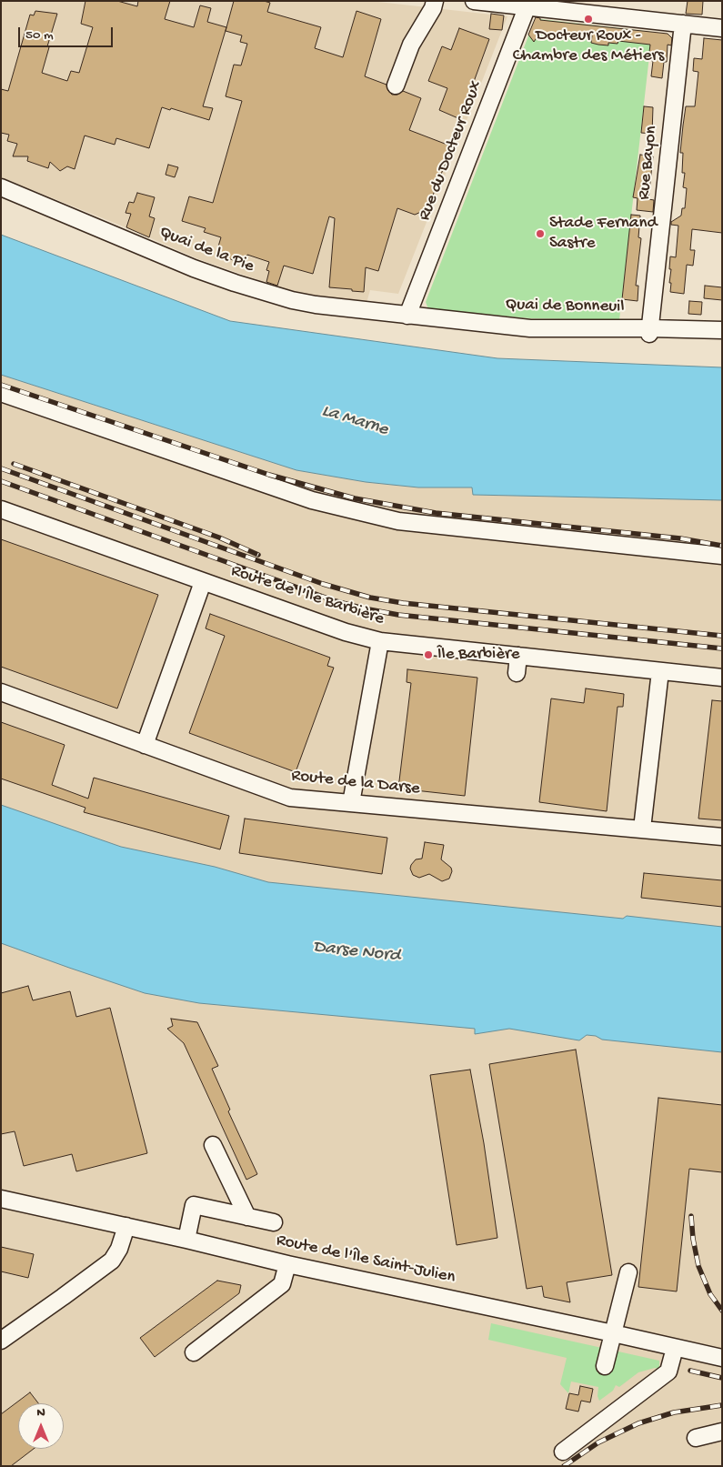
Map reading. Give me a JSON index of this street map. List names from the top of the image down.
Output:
{
  "streets": {
    "street": [
      "Rue du Docteur Roux",
      "Rue Bayon",
      "Quai de la Pie",
      "Quai de Bonneuil",
      "Route de l'Île Barbière",
      "Route de la Darse",
      "Route de l'Île Saint-Julien"
    ]
  },
  "crossings": [
    ["Rue du Docteur Roux", "Quai de la Pie"],
    ["Rue du Docteur Roux", "Quai de Bonneuil"],
    ["Rue Bayon", "Quai de Bonneuil"],
    ["Quai de la Pie", "Quai de Bonneuil"]
  ],
  "water": ["La Marne", "Darse Nord"],
  "places": ["Docteur Roux - Chambre des Métiers", "Stade Fernand Sastre", "Île Barbière"],
  "scale_bar": "50 m",
  "north": "top"
}
